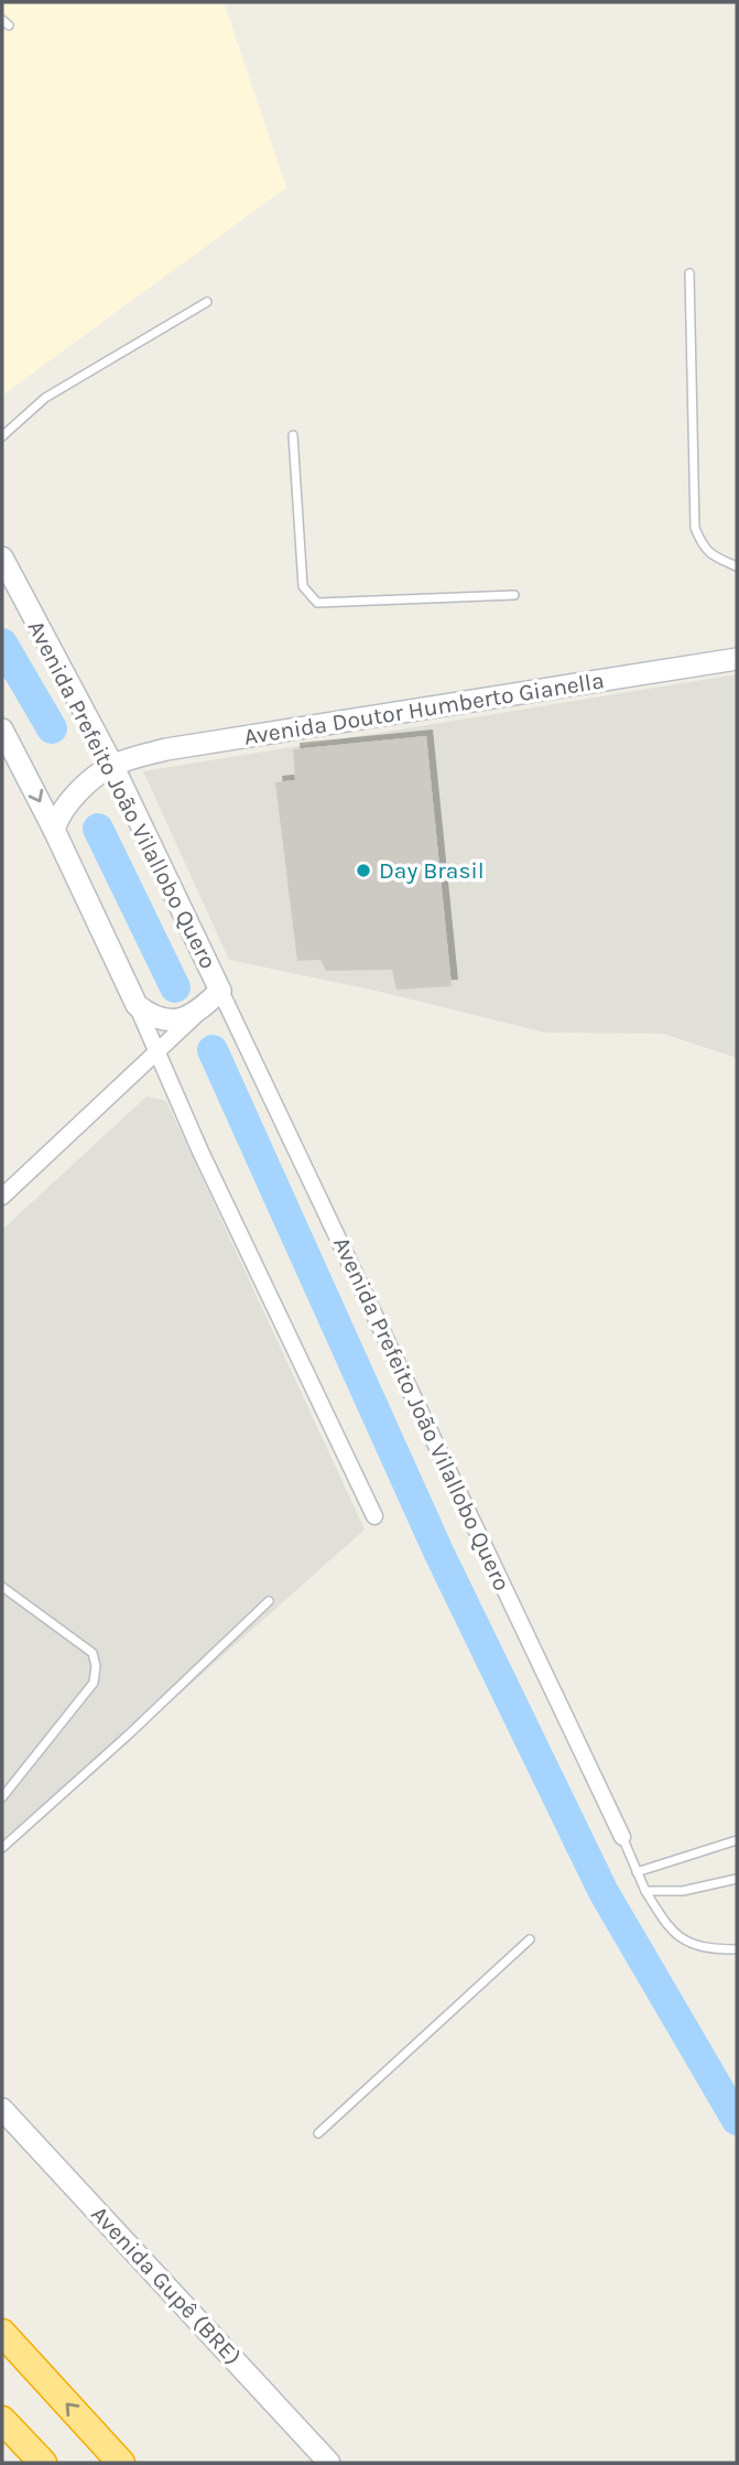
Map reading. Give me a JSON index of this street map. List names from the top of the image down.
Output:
{
  "streets": {
    "main road": ["Avenida Doutor Humberto Gianella", "Avenida Prefeito João Vilallobo Quero", "Avenida Gupê (BRE)"]
  },
  "crossings": [
    ["Avenida Doutor Humberto Gianella", "Avenida Prefeito João Vilallobo Quero"]
  ],
  "places": ["Day Brasil"]
}
